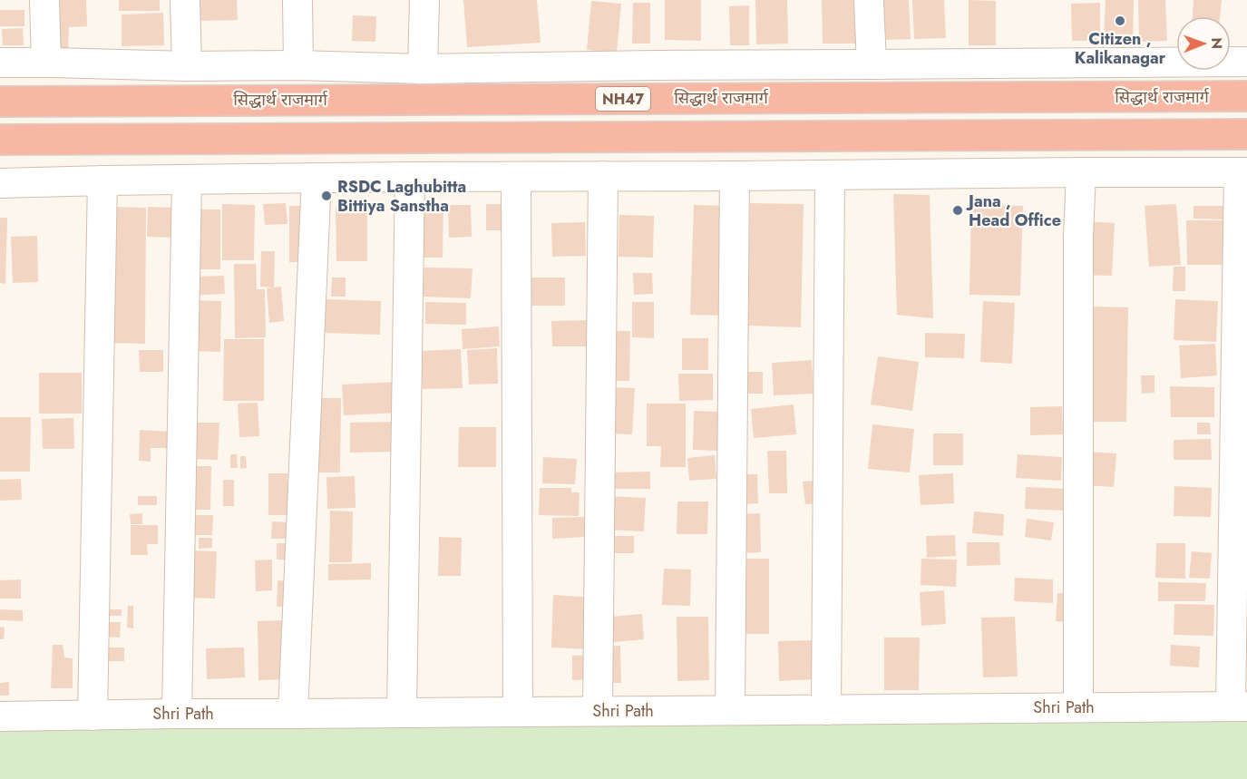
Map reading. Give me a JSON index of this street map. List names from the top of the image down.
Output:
{
  "streets": {
    "highway": ["सिद्धार्थ राजमार्ग", "NH47"],
    "street": ["Shri Path"]
  },
  "places": ["Citizen , Kalikanagar", "RSDC Laghubitta Bittiya Sanstha", "Jana , Head Office"],
  "north": "right"
}
